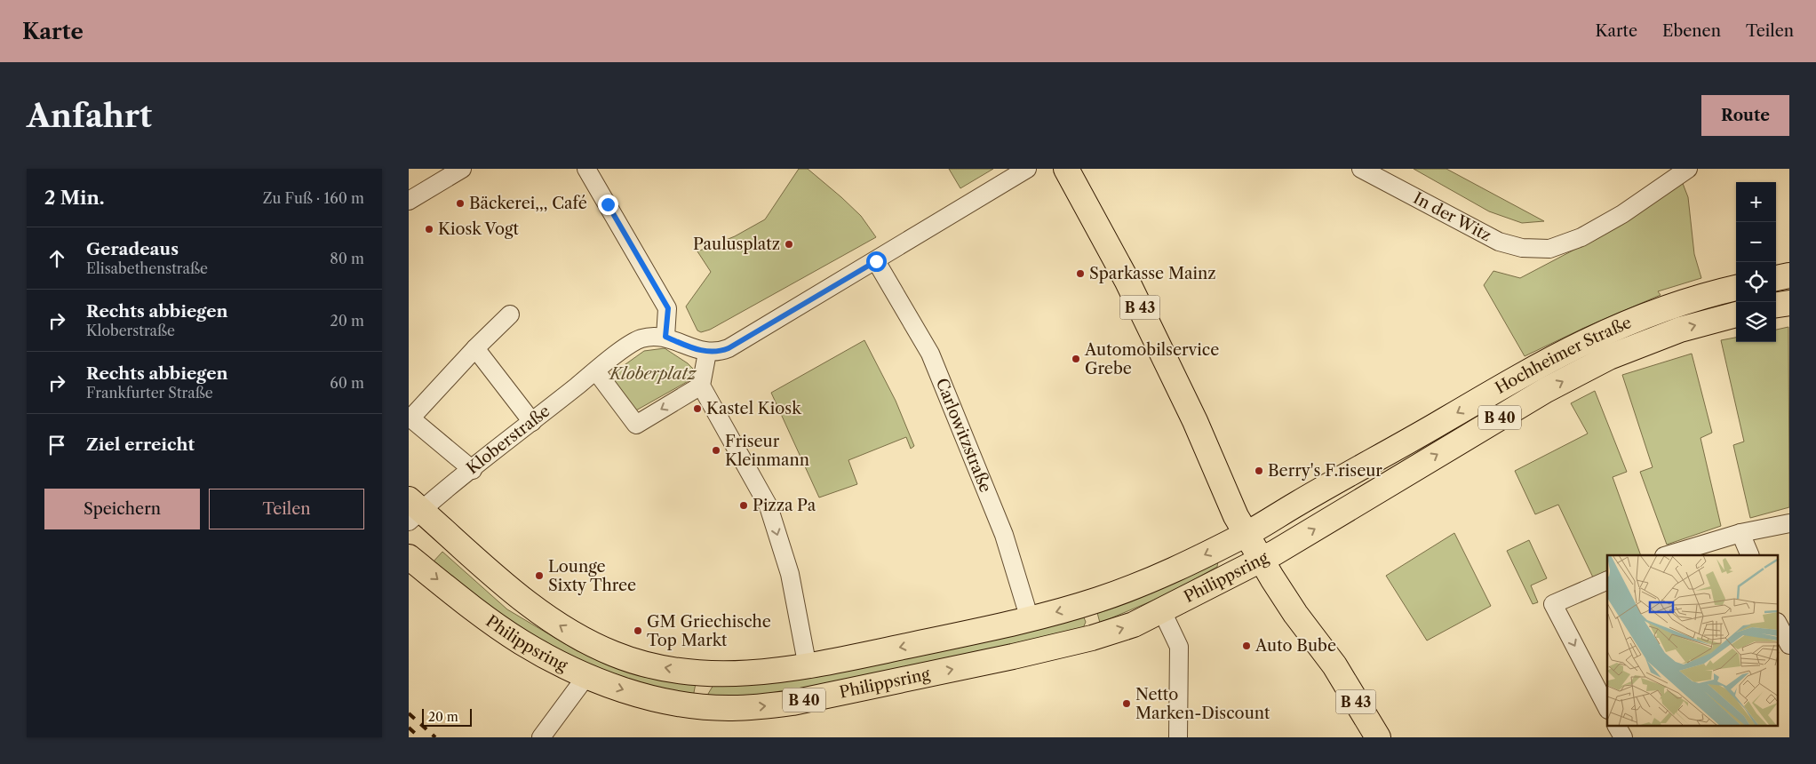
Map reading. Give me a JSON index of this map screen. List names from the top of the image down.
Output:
{
  "streets": {
    "main road": [
      "B 43",
      "Hochheimer Straße",
      "B 40",
      "Philippsring"
    ],
    "street": ["In der Witz", "Carlowitzstraße", "Kloberstraße"]
  },
  "crossings": [
    ["B 43", "Hochheimer Straße"],
    ["B 43", "Philippsring"],
    ["Hochheimer Straße", "Philippsring"],
    ["Carlowitzstraße", "Philippsring"],
    ["Kloberstraße", "Philippsring"]
  ],
  "parks": ["Kloberplatz"],
  "places": [
    "Bäckerei,,, Café",
    "Kiosk Vogt",
    "Paulusplatz",
    "Sparkasse Mainz",
    "Automobilservice Grebe",
    "Kastel Kiosk",
    "Friseur Kleinmann",
    "Berry's F.riseur",
    "Pizza Pa",
    "Lounge Sixty Three",
    "GM Griechische Top Markt",
    "Auto Bube",
    "Netto Marken-Discount"
  ],
  "scale_bar": "20 m",
  "page": {
    "header": "Karte",
    "nav": ["Karte", "Ebenen", "Teilen"],
    "buttons": [
      "Route",
      ["Speichern", "Teilen"]
    ],
    "title": "Anfahrt",
    "heading": ["2 Min.", "Zu Fuß · 160 m"],
    "map_buttons": ["+", "−"],
    "list": [
      ["Geradeaus", "Elisabethenstraße", "80 m"],
      ["Rechts abbiegen", "Kloberstraße", "20 m"],
      ["Rechts abbiegen", "Frankfurter Straße", "60 m"],
      "Ziel erreicht"
    ],
    "scale": "20 m"
  }
}
